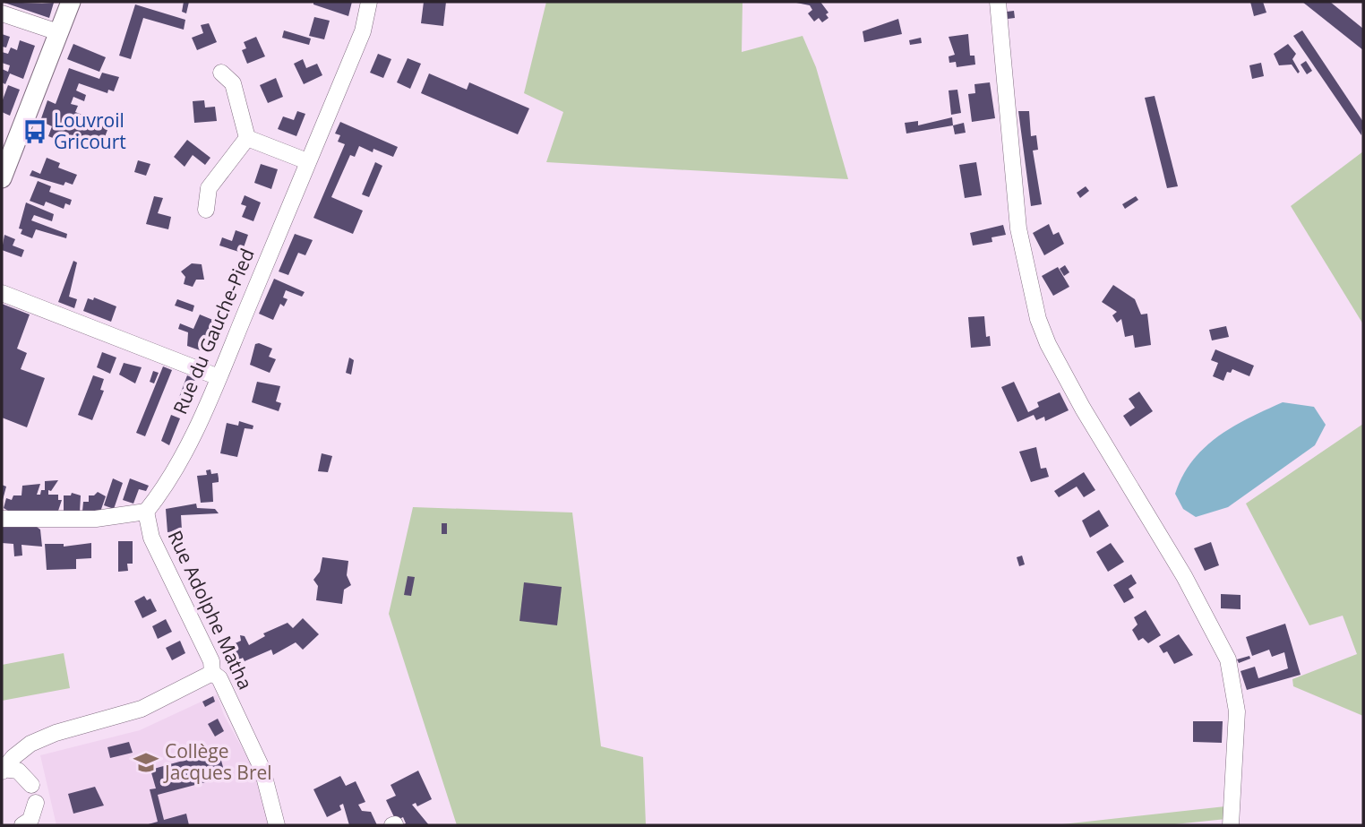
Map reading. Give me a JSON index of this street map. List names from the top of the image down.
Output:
{
  "streets": {
    "street": ["Rue du Gauche-Pied", "Rue Adolphe Matha"]
  },
  "crossings": [
    ["Rue du Gauche-Pied", "Rue Adolphe Matha"]
  ],
  "places": {
    "bus stop": ["Louvroil Gricourt"],
    "school or university": ["Collège Jacques Brel"]
  }
}
